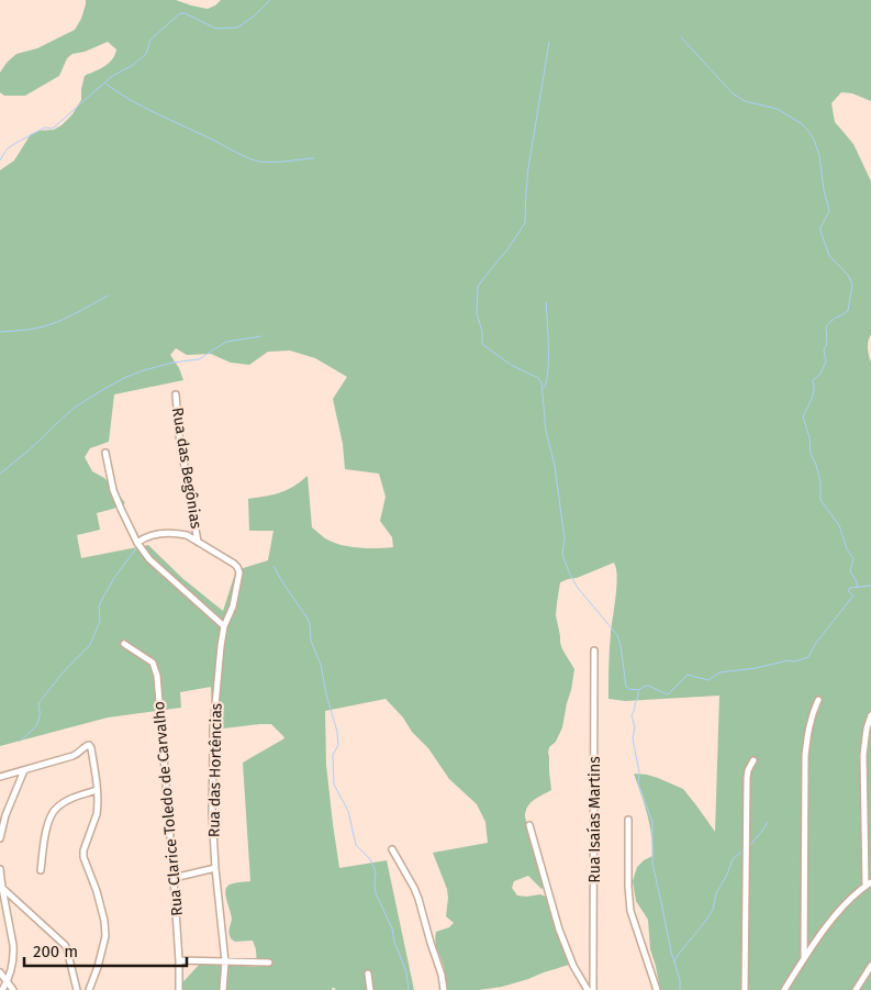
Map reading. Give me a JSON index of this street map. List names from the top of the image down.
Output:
{
  "streets": {
    "street": [
      "Rua das Begônias",
      "Rua das Hortências",
      "Rua Clarice Toledo de Carvalho",
      "Rua Isaías Martins"
    ]
  },
  "crossings": [
    ["Rua das Begônias", "Rua das Hortências"]
  ],
  "scale_bar": "200 m"
}
